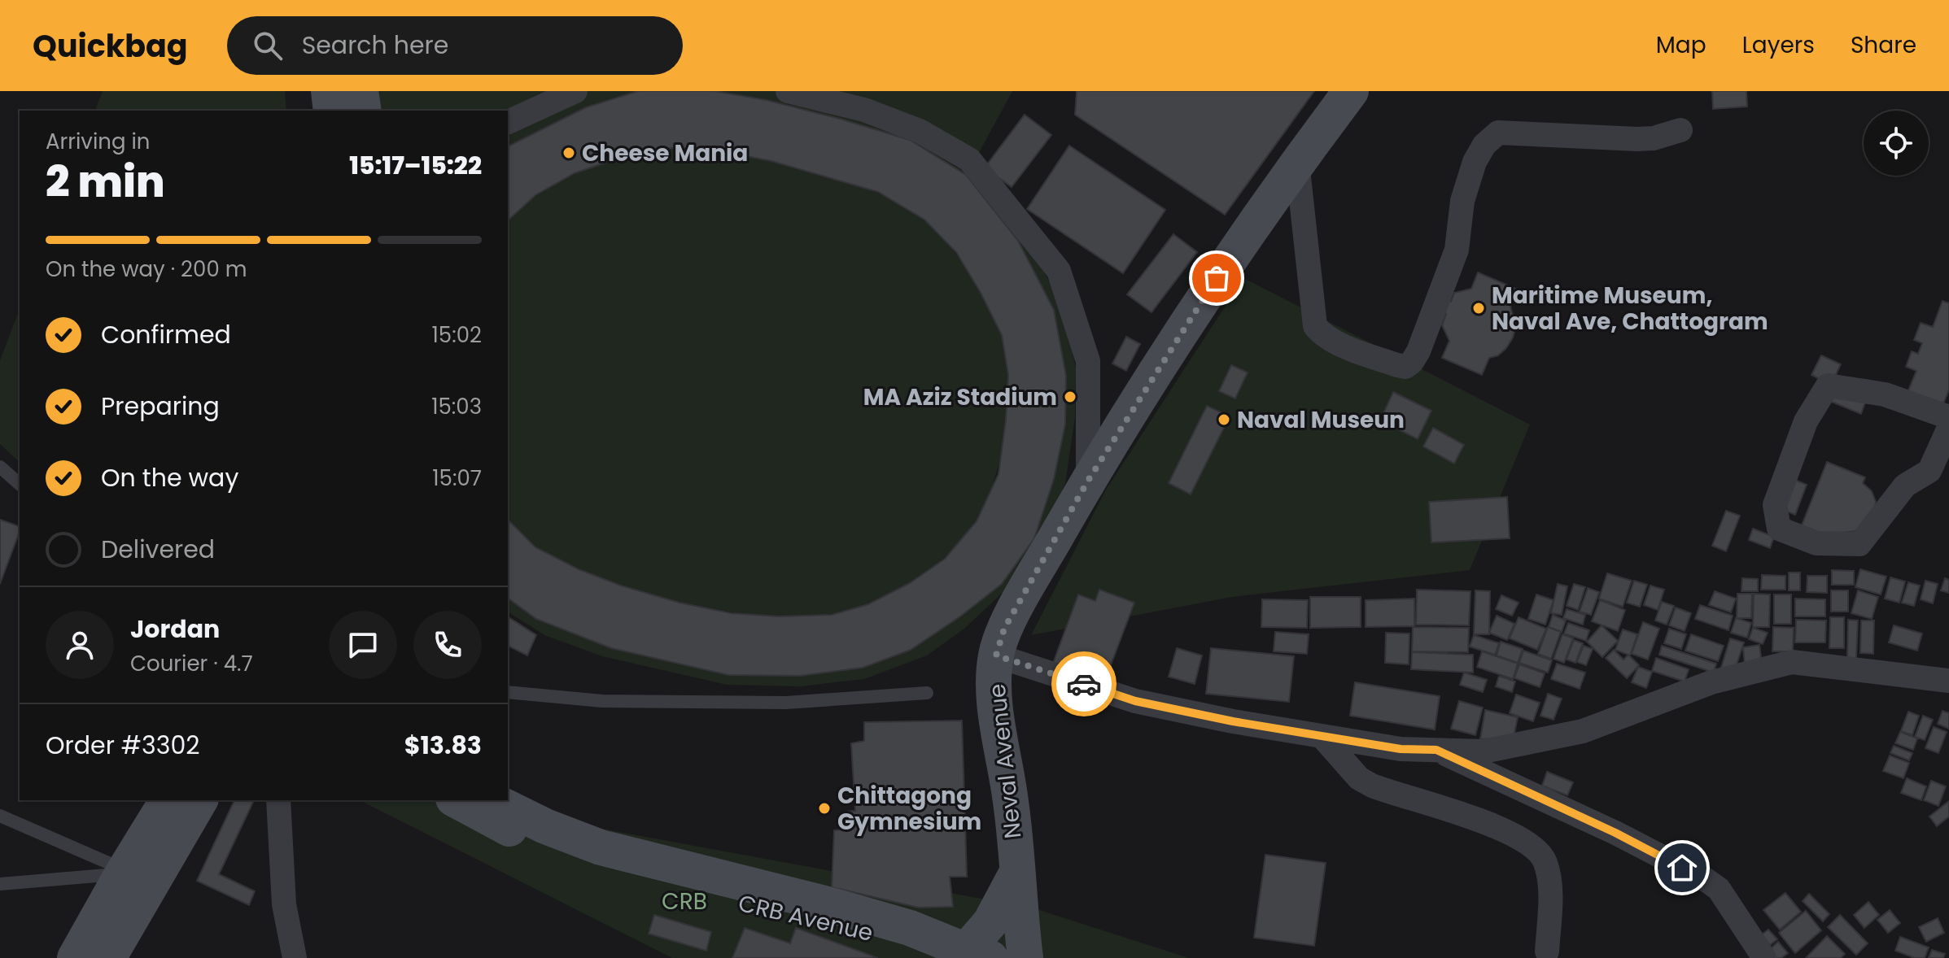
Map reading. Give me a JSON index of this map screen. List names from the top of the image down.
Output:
{
  "streets": {
    "main road": ["Neval Avenue", "CRB Avenue"]
  },
  "crossings": [
    ["Neval Avenue", "CRB Avenue"]
  ],
  "parks": ["CRB"],
  "places": [
    "Cheese Mania",
    "Maritime Museum, Naval Ave, Chattogram",
    "MA Aziz Stadium",
    "Naval Museun",
    "Chittagong Gymnesium"
  ],
  "page": {
    "header": "Quickbag",
    "search": "Search here",
    "nav": ["Map", "Layers", "Share"],
    "heading": ["2 min", "Arriving in", "15:17–15:22"],
    "panel": [
      "Jordan",
      "Courier · 4.7",
      "Order #3302",
      "$13.83"
    ],
    "bar": "On the way · 200 m",
    "list": [
      ["Confirmed", "15:02"],
      ["Preparing", "15:03"],
      ["On the way", "15:07"],
      "Delivered"
    ]
  }
}
